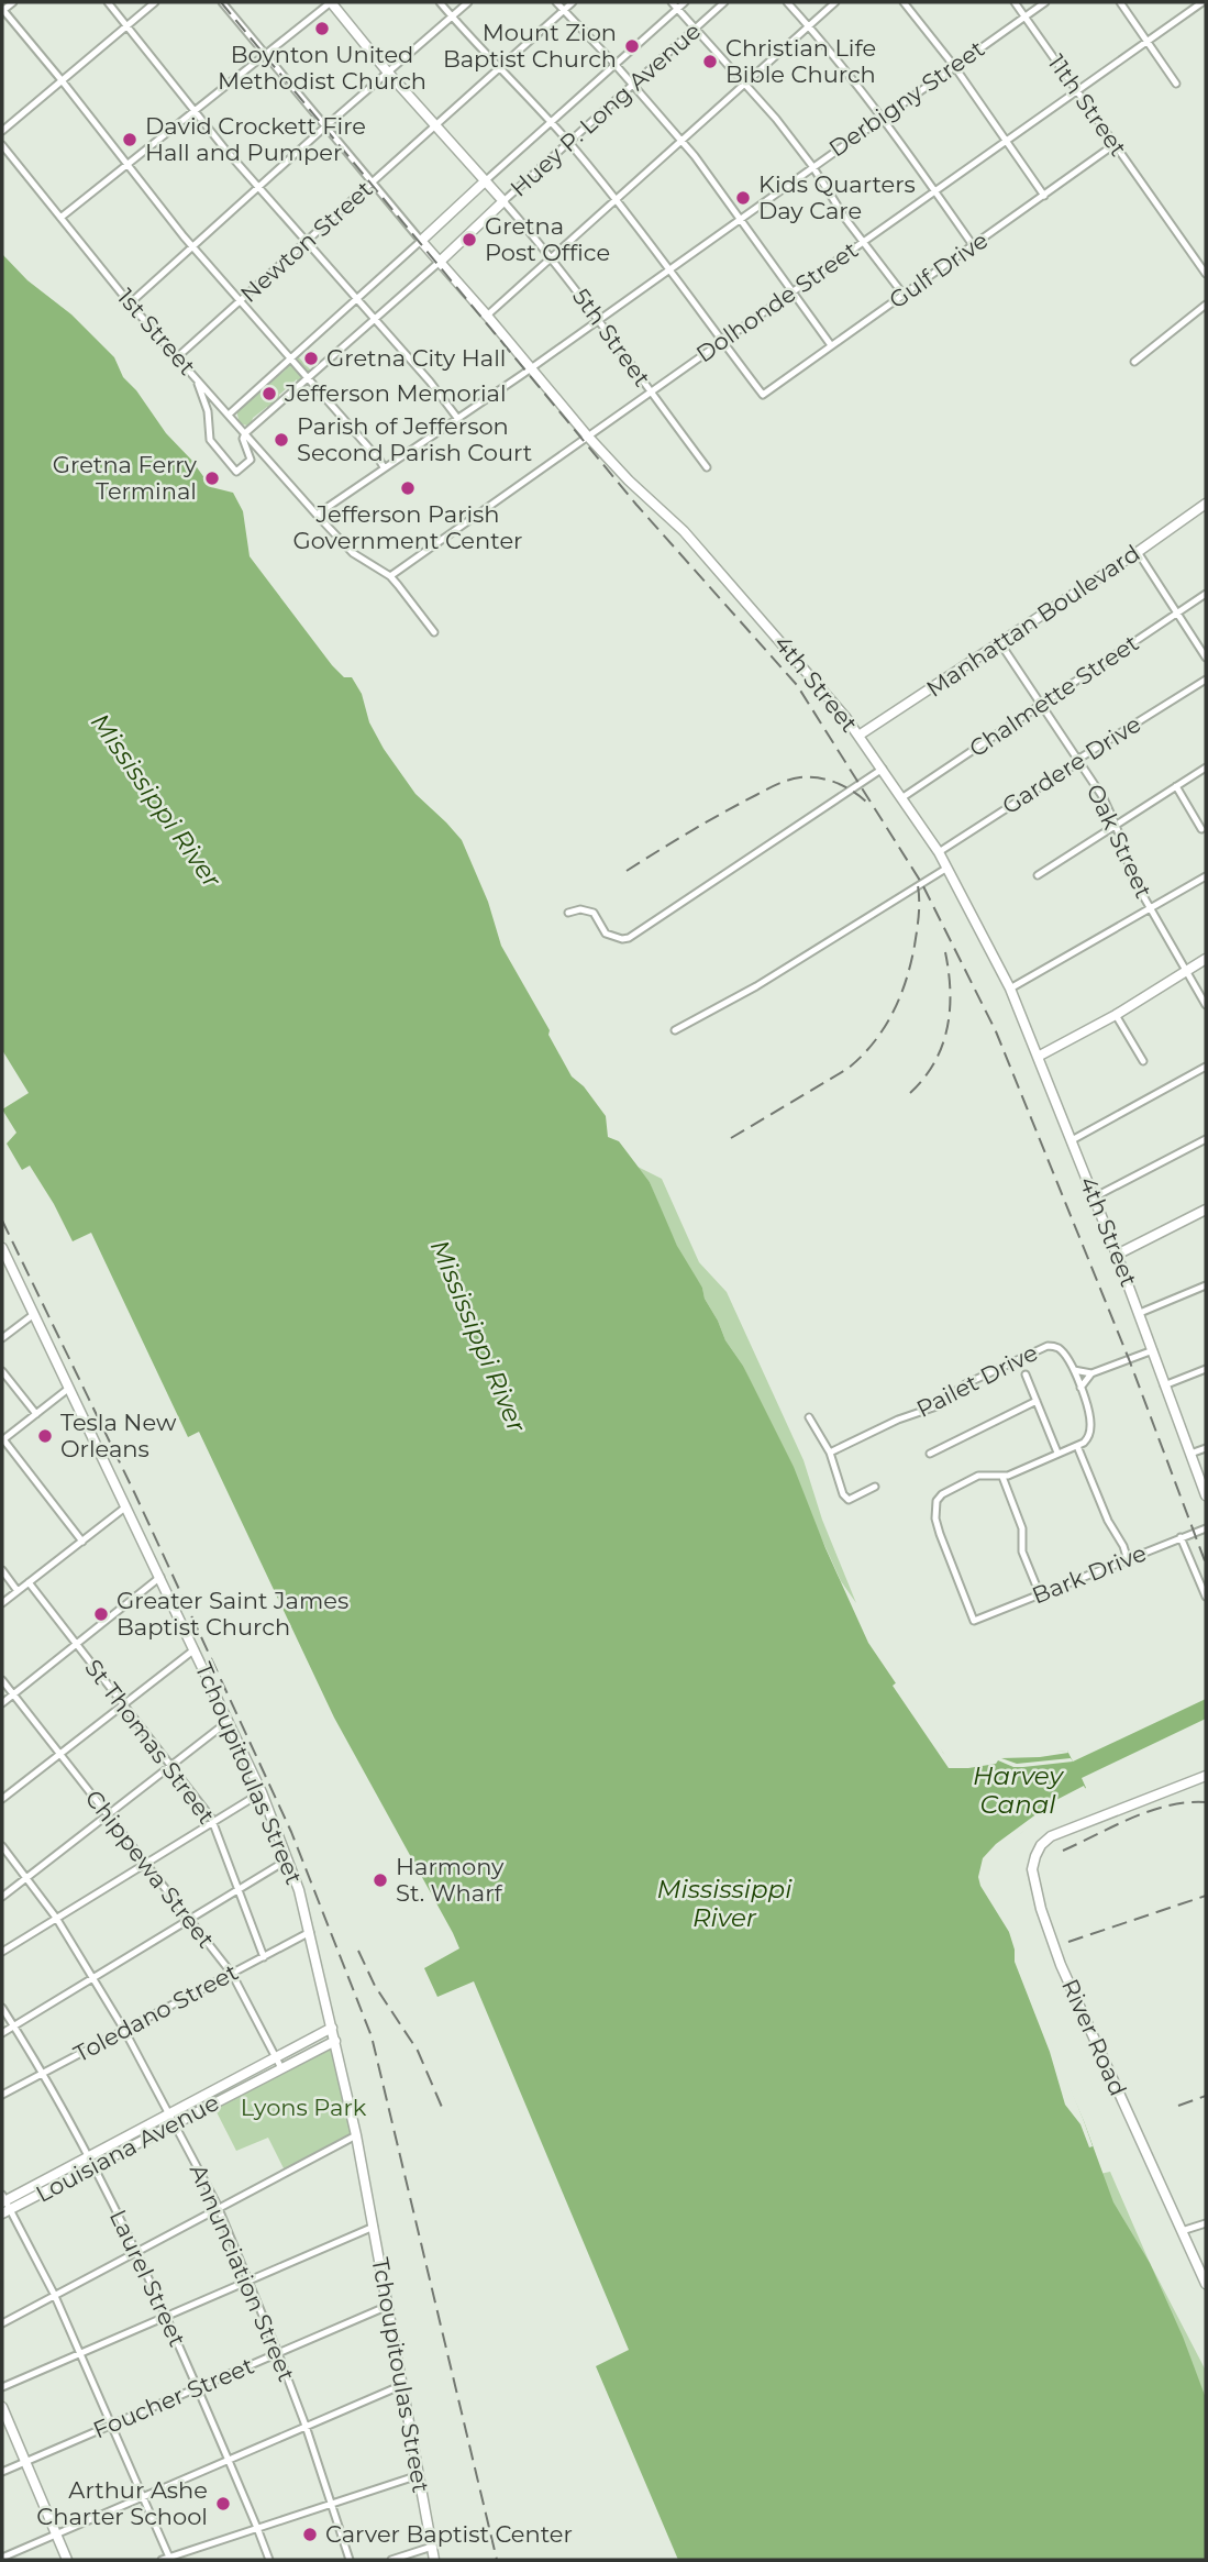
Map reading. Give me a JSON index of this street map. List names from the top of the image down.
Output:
{
  "streets": {
    "street": [
      "Derbigny Street",
      "11th Street",
      "Huey P. Long Avenue",
      "Newton Street",
      "Gulf Drive",
      "Dolhonde Street",
      "1st Street",
      "5th Street",
      "Manhattan Boulevard",
      "4th Street",
      "Chalmette Street",
      "Gardere Drive",
      "Oak Street",
      "Pailet Drive",
      "Bark Drive",
      "St Thomas Street",
      "Tchoupitoulas Street",
      "Chippewa Street",
      "Toledano Street",
      "River Road",
      "Louisiana Avenue",
      "Annunciation Street",
      "Laurel Street",
      "Foucher Street"
    ]
  },
  "crossings": [
    ["Derbigny Street", "11th Street"],
    ["Derbigny Street", "1st Street"],
    ["Derbigny Street", "5th Street"],
    ["Derbigny Street", "4th Street"],
    ["11th Street", "Gulf Drive"],
    ["11th Street", "Dolhonde Street"],
    ["Huey P. Long Avenue", "1st Street"],
    ["Huey P. Long Avenue", "5th Street"],
    ["Huey P. Long Avenue", "4th Street"],
    ["Newton Street", "1st Street"],
    ["Newton Street", "5th Street"],
    ["Newton Street", "4th Street"],
    ["Gulf Drive", "Dolhonde Street"],
    ["Dolhonde Street", "1st Street"],
    ["Dolhonde Street", "5th Street"],
    ["Dolhonde Street", "4th Street"],
    ["Manhattan Boulevard", "4th Street"],
    ["Manhattan Boulevard", "Oak Street"],
    ["4th Street", "Chalmette Street"],
    ["4th Street", "Gardere Drive"],
    ["Chalmette Street", "Oak Street"],
    ["Gardere Drive", "Oak Street"],
    ["St Thomas Street", "Toledano Street"],
    ["Tchoupitoulas Street", "Toledano Street"],
    ["Tchoupitoulas Street", "Louisiana Avenue"],
    ["Tchoupitoulas Street", "Foucher Street"],
    ["Chippewa Street", "Toledano Street"],
    ["Chippewa Street", "Louisiana Avenue"],
    ["Toledano Street", "Annunciation Street"],
    ["Toledano Street", "Laurel Street"],
    ["Louisiana Avenue", "Annunciation Street"],
    ["Louisiana Avenue", "Laurel Street"],
    ["Annunciation Street", "Foucher Street"],
    ["Laurel Street", "Foucher Street"]
  ],
  "water": ["Mississippi River", "Harvey Canal"],
  "parks": ["Lyons Park"],
  "places": [
    "Boynton United Methodist Church",
    "Mount Zion Baptist Church",
    "Christian Life Bible Church",
    "David Crockett Fire Hall and Pumper",
    "Kids Quarters Day Care",
    "Gretna Post Office",
    "Gretna City Hall",
    "Jefferson Memorial",
    "Parish of Jefferson Second Parish Court",
    "Gretna Ferry Terminal",
    "Jefferson Parish Government Center",
    "Tesla New Orleans",
    "Greater Saint James Baptist Church",
    "Harmony St. Wharf",
    "Arthur Ashe Charter School",
    "Carver Baptist Center"
  ]
}
